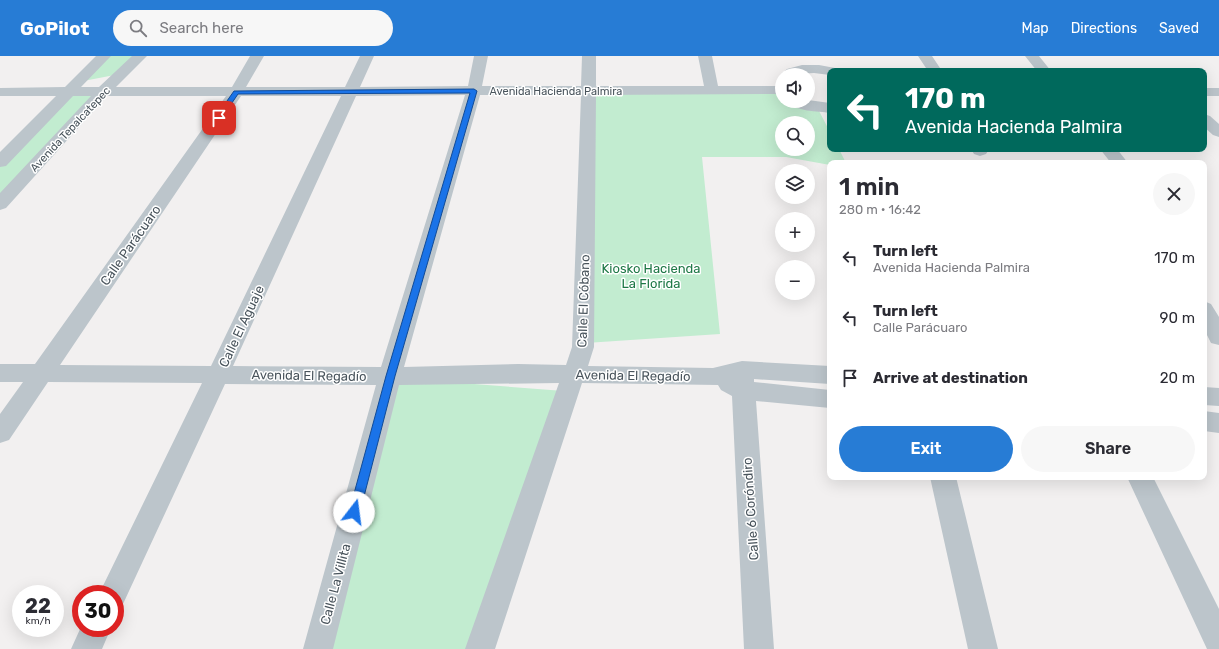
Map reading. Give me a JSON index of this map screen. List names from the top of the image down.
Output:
{
  "streets": {
    "street": [
      "Avenida Hacienda Palmira",
      "Avenida Tepalcatepec",
      "Calle Parácuaro",
      "Calle El Cóbano",
      "Calle El Aguaje",
      "Avenida El Regadío",
      "Calle 6 Coróndiro",
      "Calle La Villita"
    ]
  },
  "crossings": [
    ["Avenida Hacienda Palmira", "Avenida Tepalcatepec"],
    ["Avenida Hacienda Palmira", "Calle Parácuaro"],
    ["Avenida Hacienda Palmira", "Calle El Cóbano"],
    ["Avenida Hacienda Palmira", "Calle El Aguaje"],
    ["Avenida Hacienda Palmira", "Calle La Villita"],
    ["Calle Parácuaro", "Avenida El Regadío"],
    ["Calle El Cóbano", "Avenida El Regadío"],
    ["Calle El Aguaje", "Avenida El Regadío"],
    ["Avenida El Regadío", "Calle 6 Coróndiro"],
    ["Avenida El Regadío", "Calle La Villita"]
  ],
  "parks": ["Kiosko Hacienda La Florida"],
  "page": {
    "header": "GoPilot",
    "search": "Search here",
    "nav": ["Map", "Directions", "Saved"],
    "map_buttons": ["+", "−"],
    "turn": ["170 m", "Avenida Hacienda Palmira"],
    "heading": ["1 min", "280 m · 16:42"],
    "list": [
      {
        "name": "Turn left",
        "note": "Avenida Hacienda Palmira",
        "value": "170 m"
      },
      {
        "name": "Turn left",
        "note": "Calle Parácuaro",
        "value": "90 m"
      },
      {
        "name": "Arrive at destination",
        "value": "20 m"
      }
    ],
    "buttons": ["Exit", "Share"],
    "speed": "22 km/h",
    "limit": "30"
  }
}
